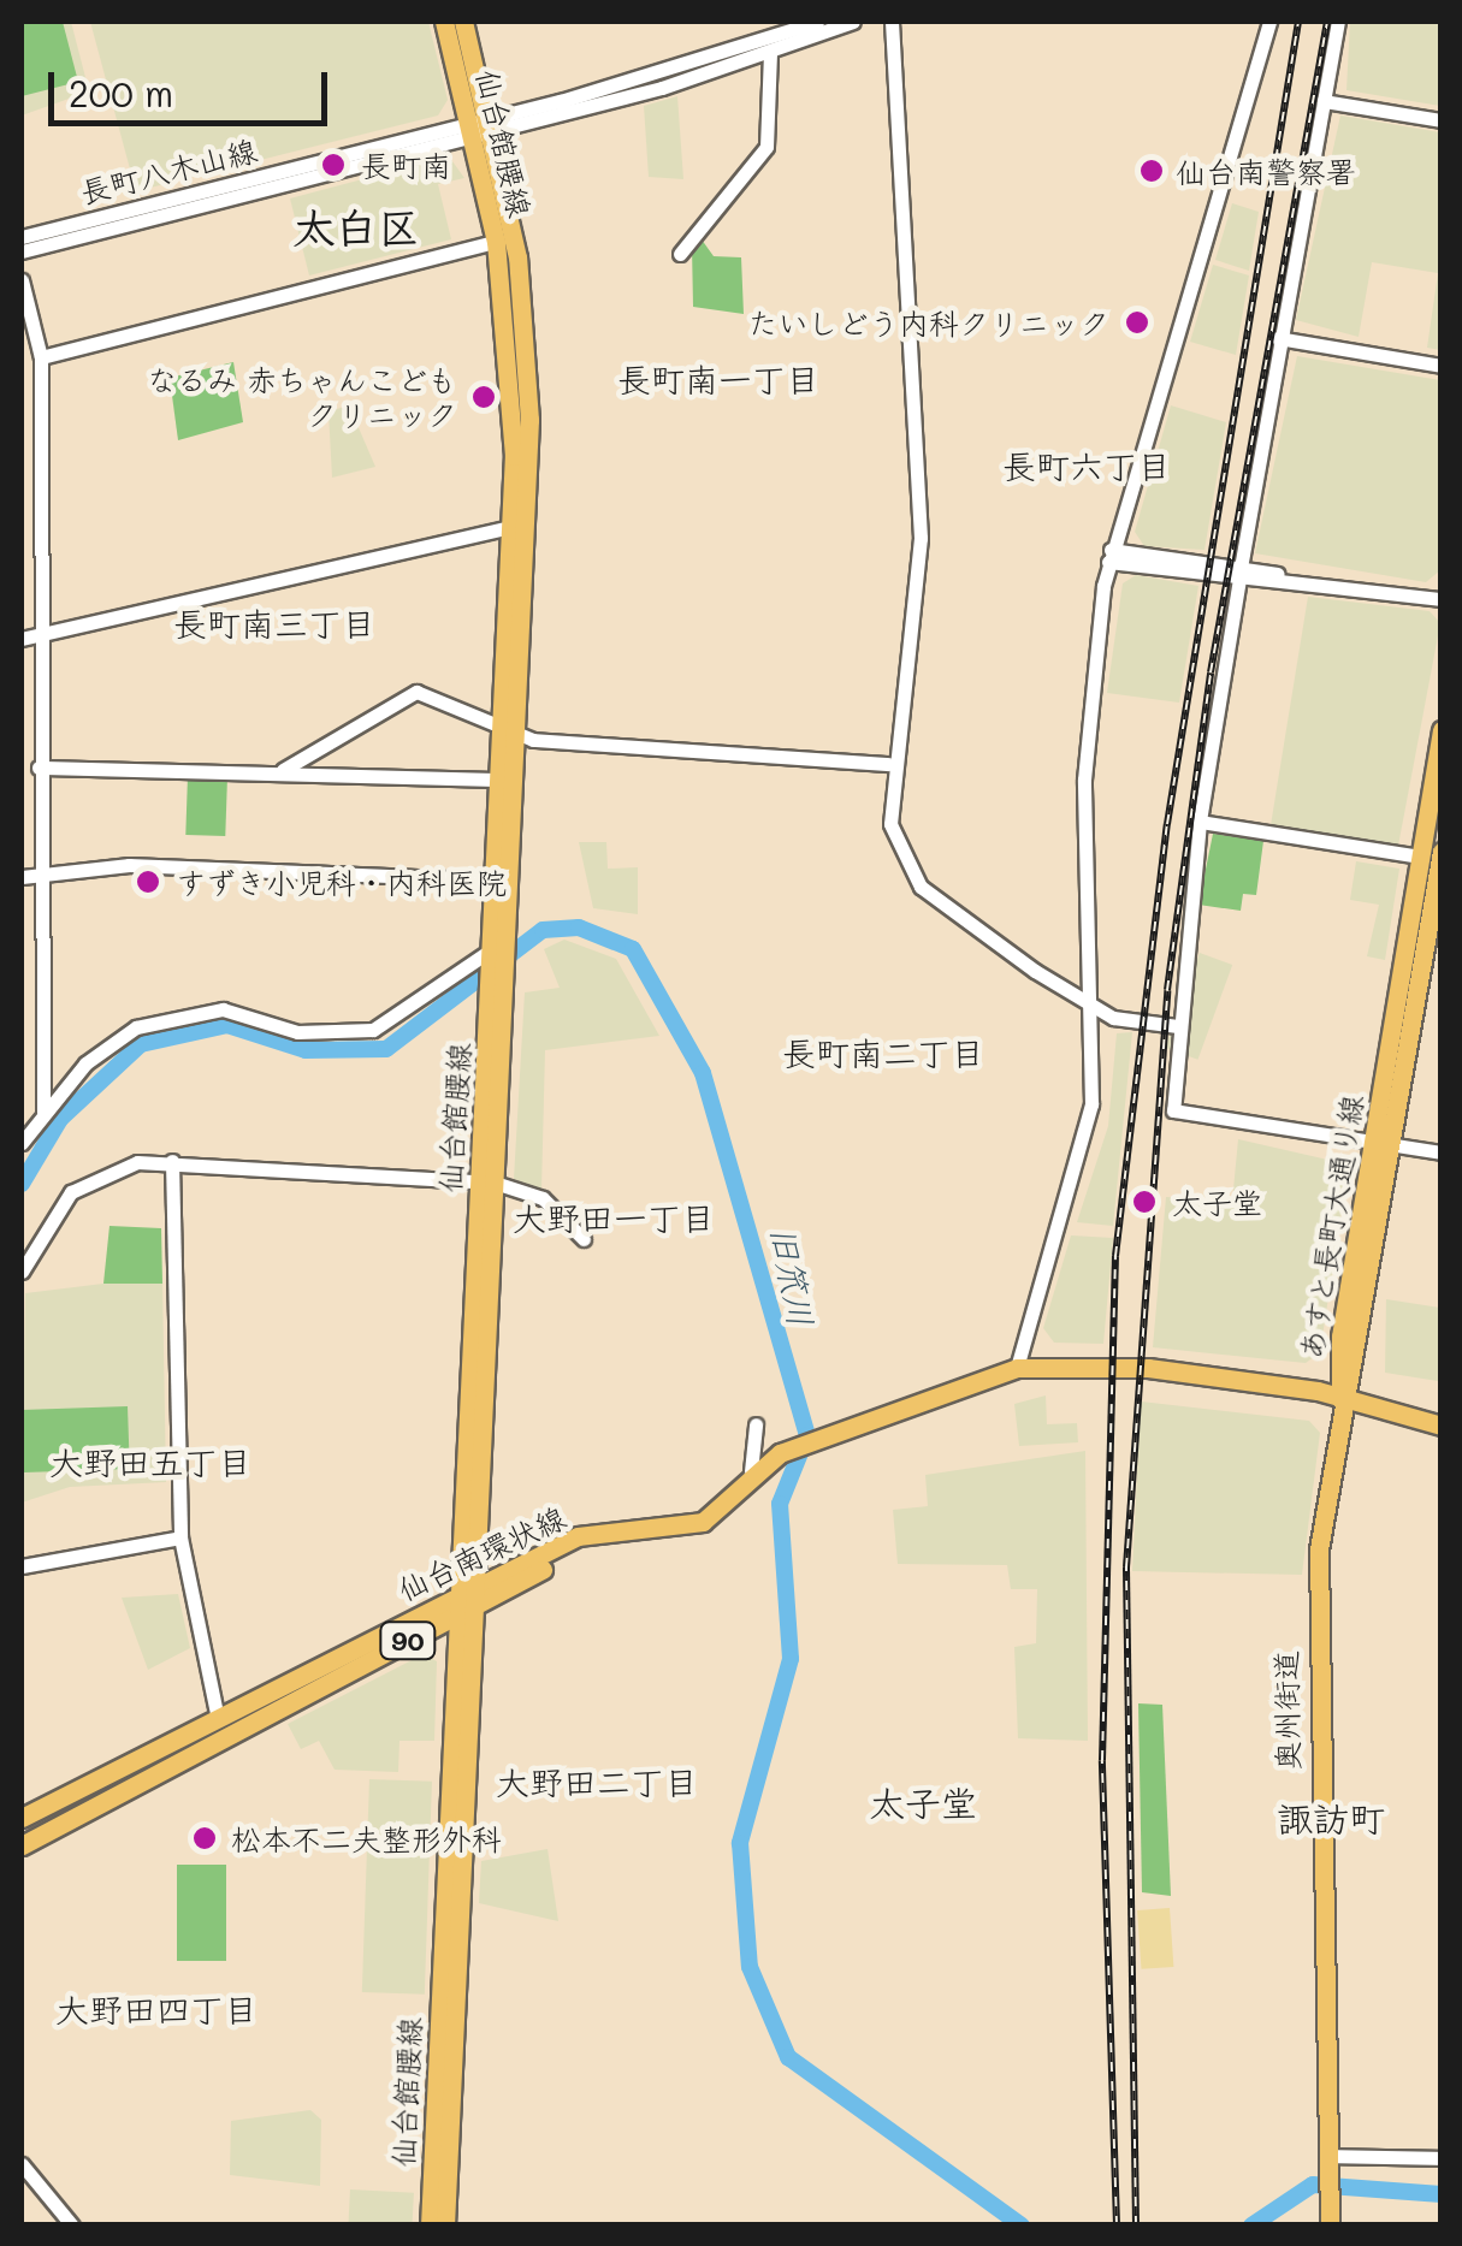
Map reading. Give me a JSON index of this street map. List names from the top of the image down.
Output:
{
  "streets": {
    "main road": [
      "仙台館腰線",
      "あすと長町大通り線",
      "仙台南環状線",
      "90",
      "奥州街道"
    ],
    "street": ["長町八木山線"]
  },
  "crossings": [
    ["仙台館腰線", "長町八木山線"],
    ["仙台館腰線", "仙台南環状線"],
    ["あすと長町大通り線", "仙台南環状線"],
    ["あすと長町大通り線", "奥州街道"],
    ["仙台南環状線", "奥州街道"]
  ],
  "districts": [
    "太白区",
    "長町南一丁目",
    "長町六丁目",
    "長町南三丁目",
    "長町南二丁目",
    "大野田一丁目",
    "大野田五丁目",
    "大野田二丁目",
    "太子堂",
    "諏訪町",
    "大野田四丁目"
  ],
  "water": ["旧笊川"],
  "places": [
    "長町南",
    "仙台南警察署",
    "たいしどう内科クリニック",
    "なるみ 赤ちゃんこども クリニック",
    "すずき小児科・内科医院",
    "太子堂",
    "松本不二夫整形外科"
  ],
  "scale_bar": "200 m"
}
